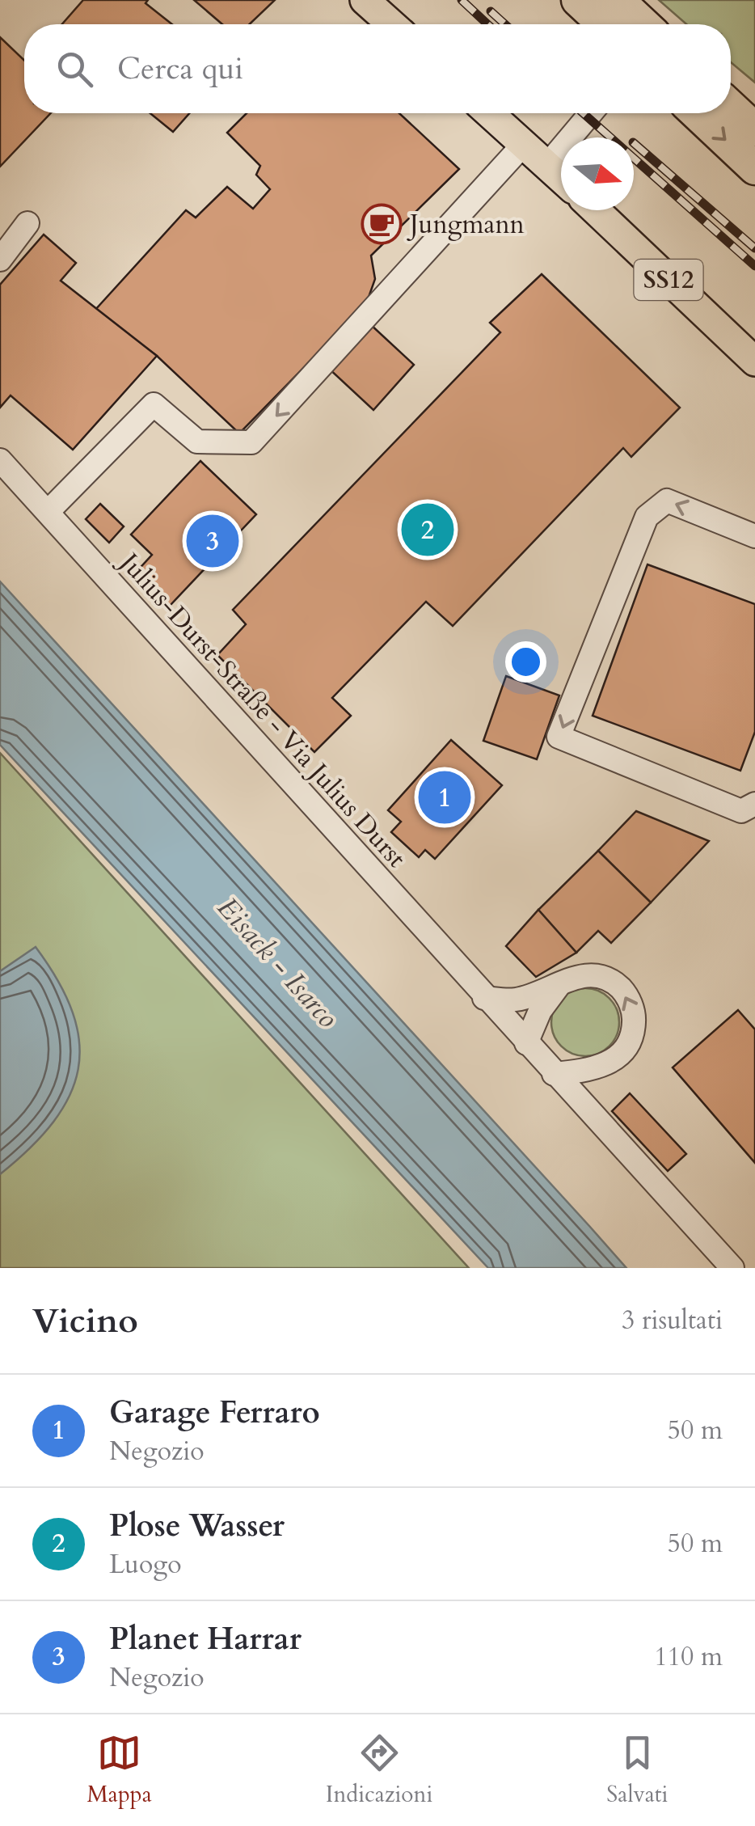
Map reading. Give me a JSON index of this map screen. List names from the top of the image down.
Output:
{
  "streets": {
    "main road": ["SS12"],
    "street": ["Julius-Durst-Straße - Via Julius Durst"]
  },
  "water": ["Eisack - Isarco"],
  "places": {
    "cafe": ["Jungmann"]
  },
  "north": "right",
  "page": {
    "search": "Cerca qui",
    "pins": ["2", "3", "1"],
    "heading": ["Vicino", "3 risultati"],
    "list": [
      {
        "mark": "1",
        "name": "Garage Ferraro",
        "note": "Negozio",
        "value": "50 m"
      },
      {
        "mark": "2",
        "name": "Plose Wasser",
        "note": "Luogo",
        "value": "50 m"
      },
      {
        "mark": "3",
        "name": "Planet Harrar",
        "note": "Negozio",
        "value": "110 m"
      }
    ],
    "nav": ["Mappa", "Indicazioni", "Salvati"]
  }
}
